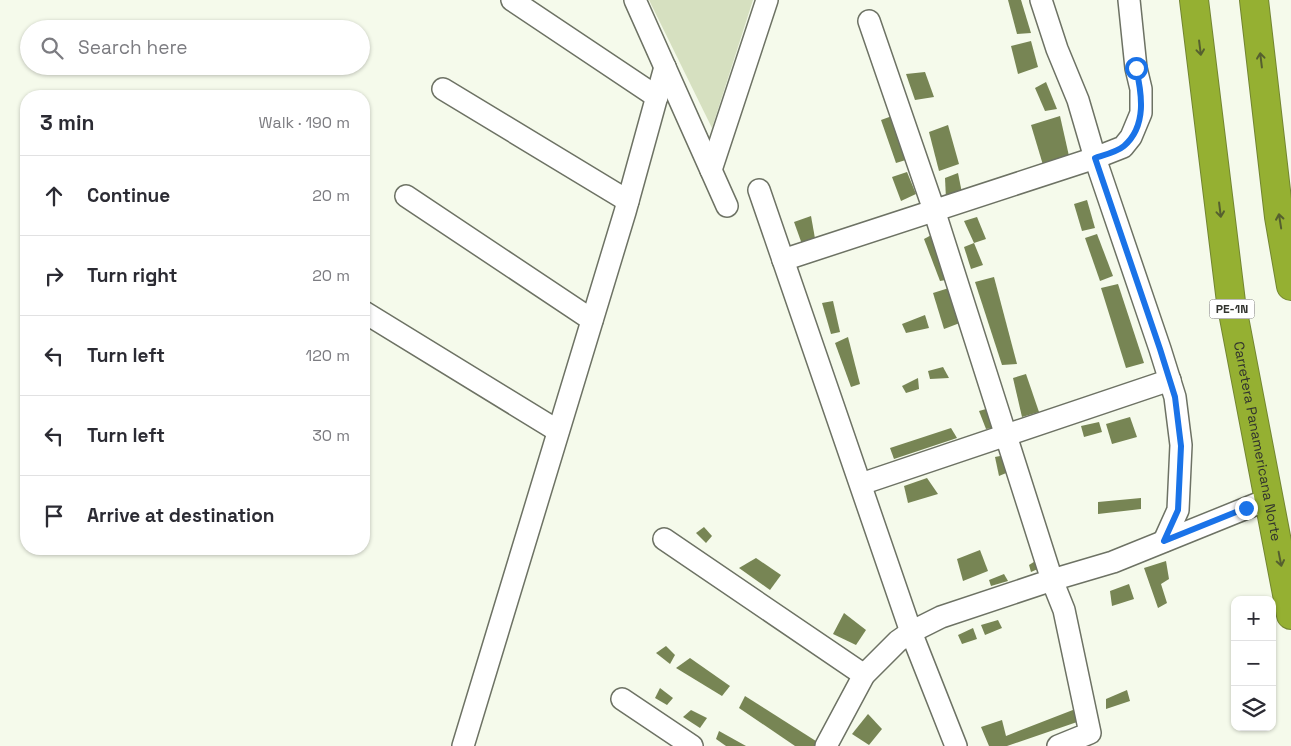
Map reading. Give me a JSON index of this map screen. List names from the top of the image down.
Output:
{
  "streets": {
    "highway": ["PE-1N", "Carretera Panamericana Norte"]
  },
  "page": {
    "search": "Search here",
    "heading": ["3 min", "Walk · 190 m"],
    "list": [
      ["Continue", "20 m"],
      ["Turn right", "20 m"],
      ["Turn left", "120 m"],
      ["Turn left", "30 m"],
      "Arrive at destination"
    ],
    "map_buttons": ["+", "−"]
  }
}
